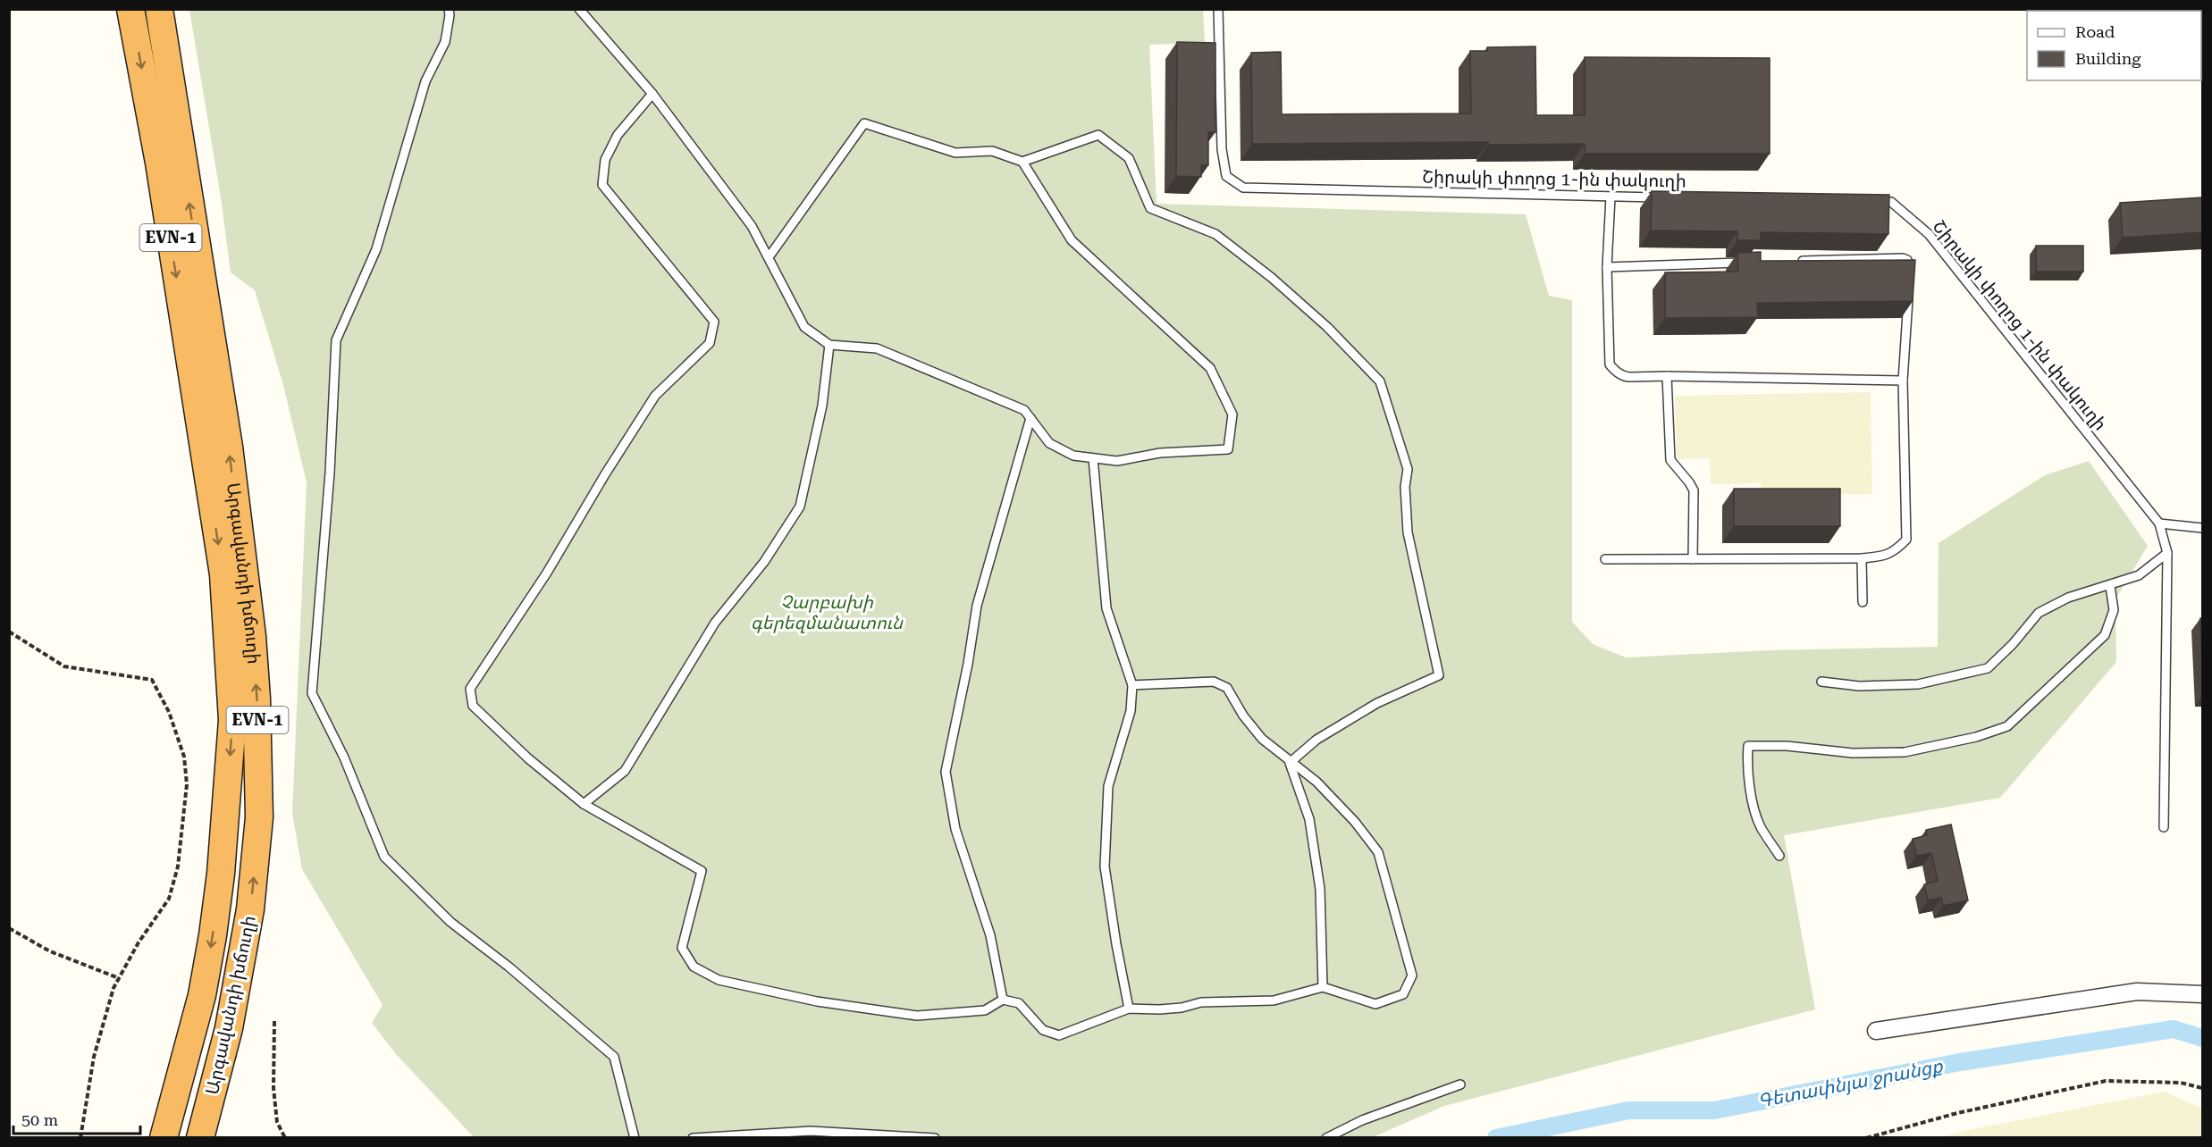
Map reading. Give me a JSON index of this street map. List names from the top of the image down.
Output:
{
  "streets": {
    "highway": ["EVN-1", "Արգավանդի խճուղի"],
    "lane": ["Շիրակի փողոց 1-ին փակուղի"]
  },
  "water": ["Գետափնյա ջրանցք"],
  "parks": ["Չարբախի գերեզմանատուն"],
  "legend": ["Road", "Building"],
  "scale_bar": "50 m"
}
